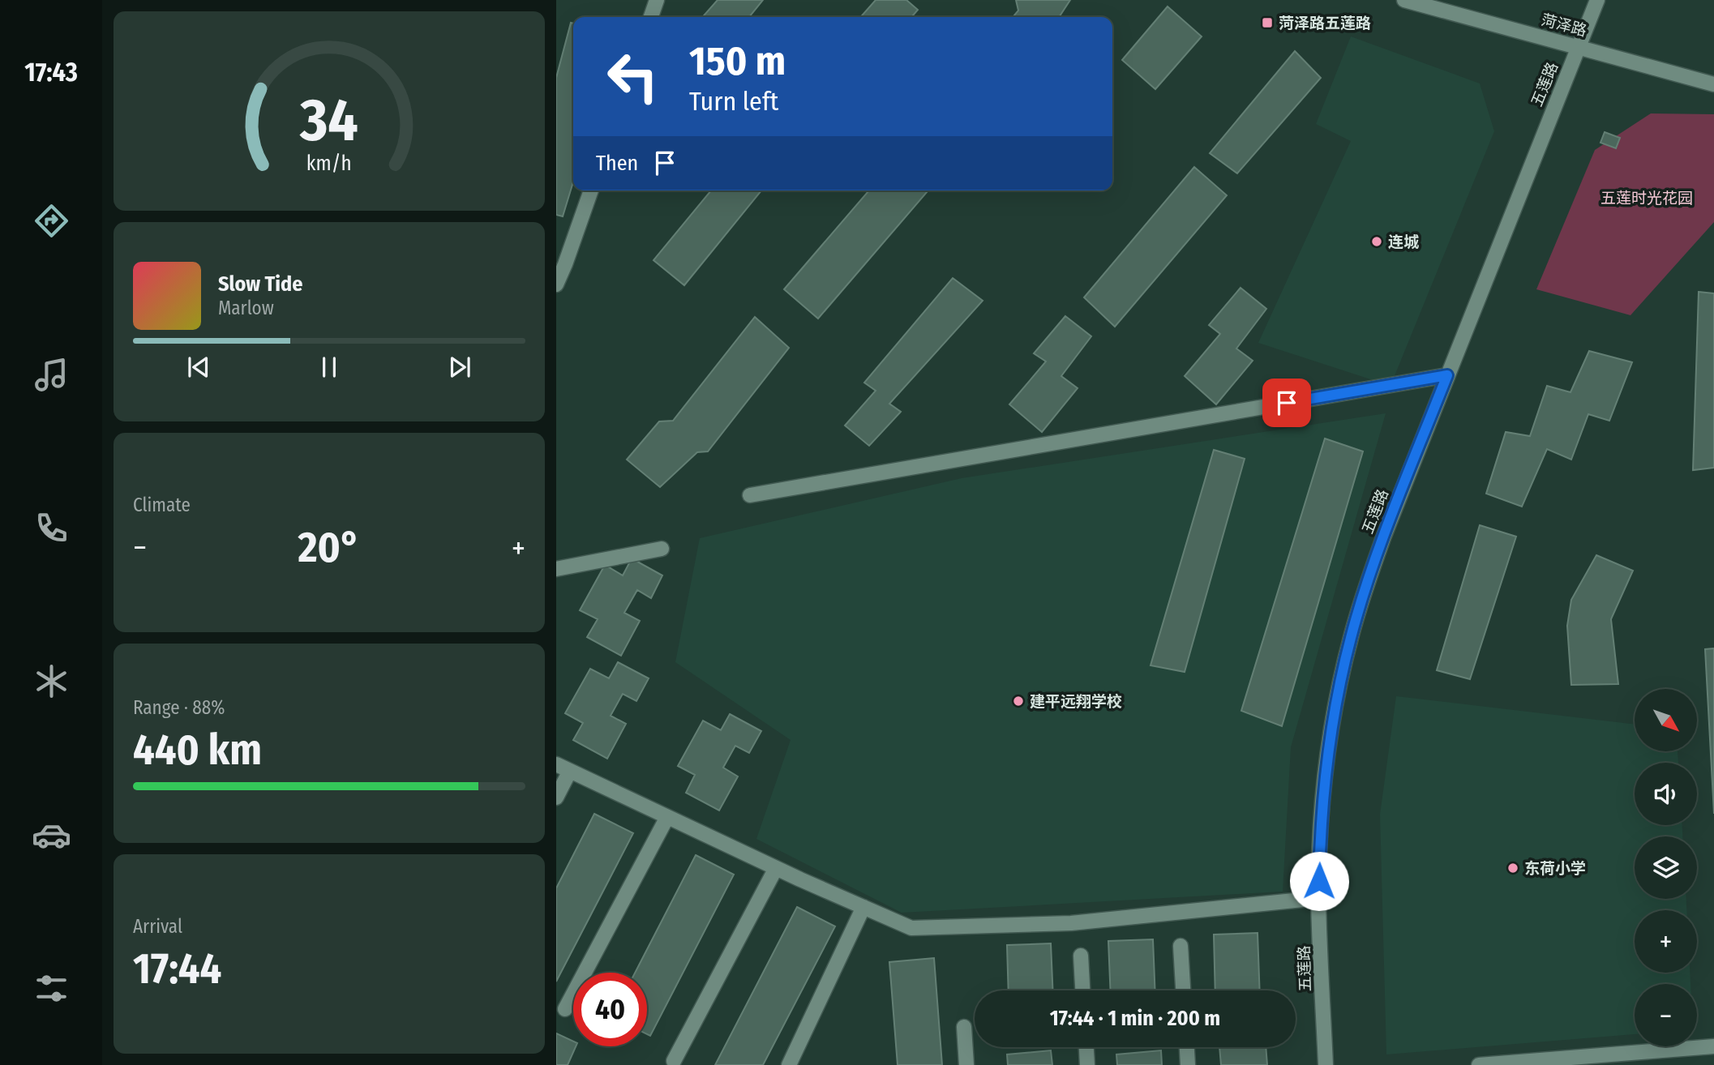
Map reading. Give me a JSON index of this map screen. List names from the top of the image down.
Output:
{
  "streets": {
    "street": ["菏泽路", "五莲路"]
  },
  "crossings": [
    ["菏泽路", "五莲路"]
  ],
  "parks": ["五莲时光花园"],
  "places": {
    "transit": ["菏泽路五莲路"],
    "other": ["连城", "建平远翔学校", "东荷小学"]
  },
  "north": "bottom right",
  "page": {
    "tabs": "17:43",
    "turn": ["150 m", "Turn left"],
    "then": "Then",
    "song": ["Slow Tide", "Marlow"],
    "tile": [
      "Climate",
      ["Range · 88%", "440 km"],
      ["Arrival", "17:44"]
    ],
    "heat": ["−", "20°", "+"],
    "map_buttons": ["+", "−"],
    "limit": "40",
    "trip": "17:44 · 1 min · 200 m",
    "gauge": ["34", "km/h"]
  }
}
